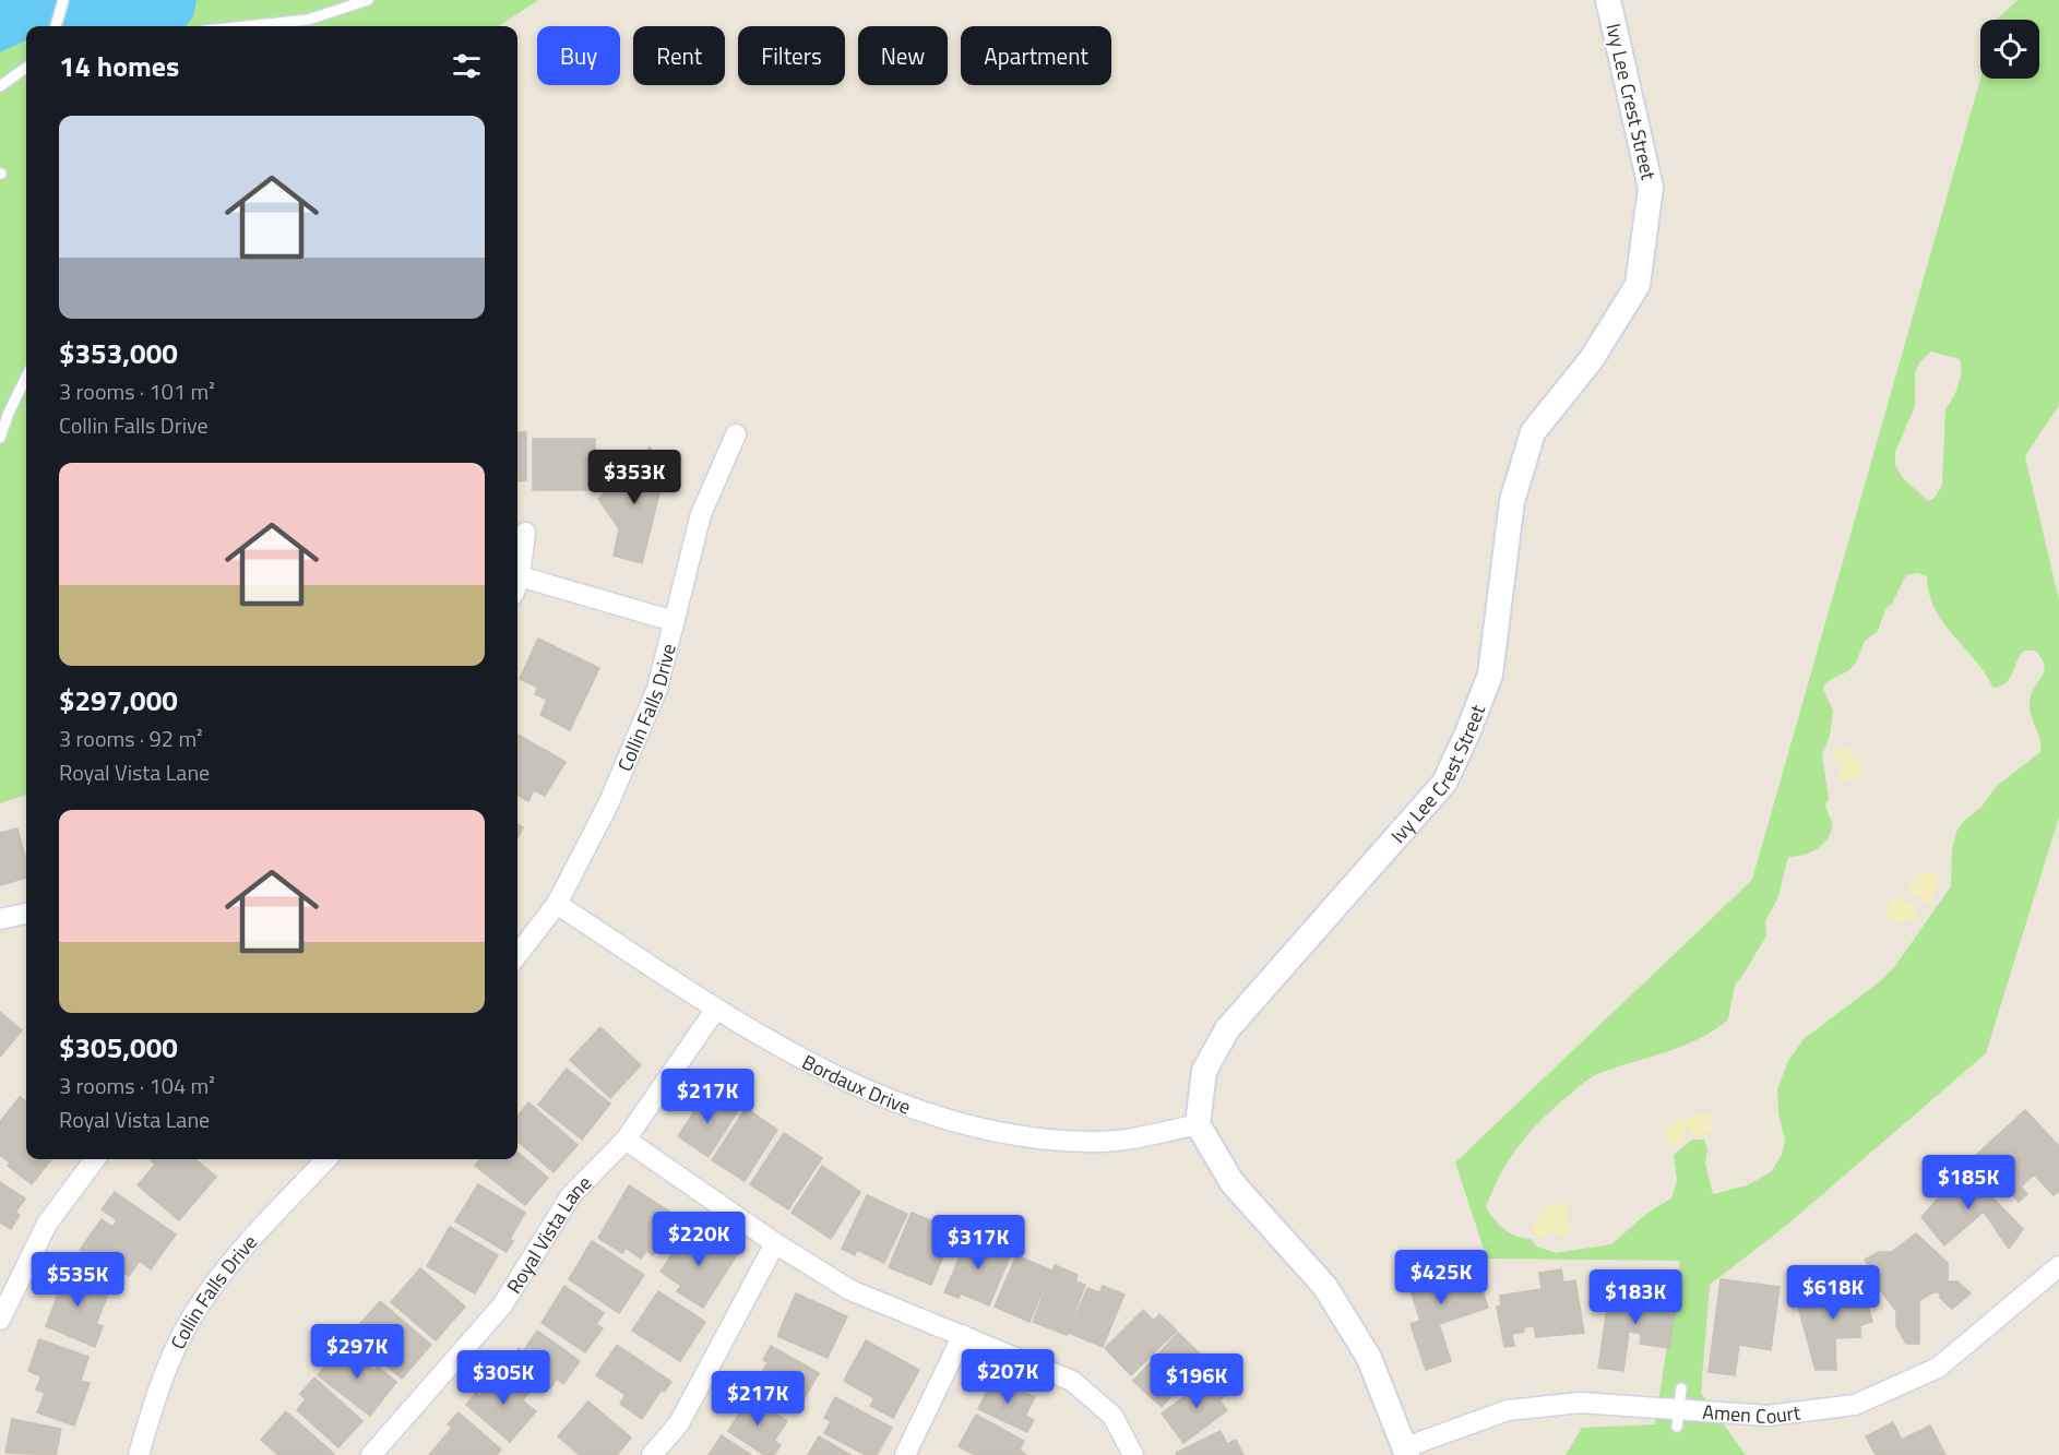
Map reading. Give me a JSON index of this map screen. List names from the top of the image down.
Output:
{
  "streets": {
    "street": [
      "Ivy Lee Crest Street",
      "Collin Falls Drive",
      "Bordaux Drive",
      "Royal Vista Lane",
      "Amen Court"
    ]
  },
  "crossings": [
    ["Ivy Lee Crest Street", "Bordaux Drive"],
    ["Collin Falls Drive", "Bordaux Drive"],
    ["Bordaux Drive", "Royal Vista Lane"]
  ],
  "page": {
    "chip": [
      "Buy",
      "Rent",
      "Filters",
      "New",
      "Apartment"
    ],
    "heading": "14 homes",
    "list": [
      {
        "name": "$353,000",
        "note": "3 rooms · 101 m² · Collin Falls Drive"
      },
      {
        "name": "$297,000",
        "note": "3 rooms · 92 m² · Royal Vista Lane"
      },
      {
        "name": "$305,000",
        "note": "3 rooms · 104 m² · Royal Vista Lane"
      }
    ],
    "price": [
      "$353K",
      "$217K",
      "$185K",
      "$220K",
      "$317K",
      "$425K",
      "$535K",
      "$618K",
      "$183K",
      "$297K",
      "$207K",
      "$305K",
      "$196K",
      "$217K"
    ]
  }
}
